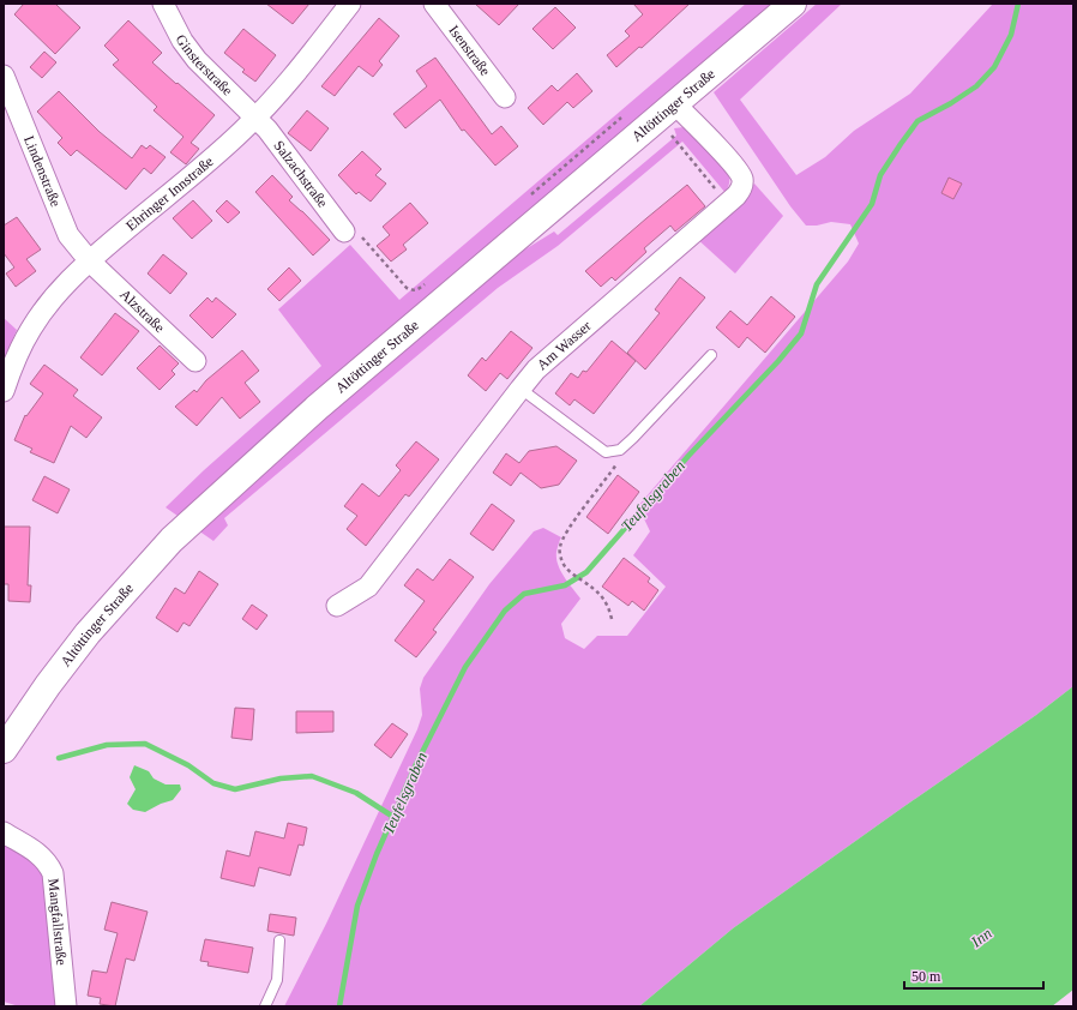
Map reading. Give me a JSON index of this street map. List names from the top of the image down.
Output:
{
  "streets": {
    "main road": ["Altöttinger Straße"],
    "street": [
      "Isenstraße",
      "Ginsterstraße",
      "Lindenstraße",
      "Salzachstraße",
      "Ehringer Innstraße",
      "Alzstraße",
      "Am Wasser",
      "Mangfallstraße"
    ]
  },
  "crossings": [
    ["Ginsterstraße", "Salzachstraße"],
    ["Ginsterstraße", "Ehringer Innstraße"],
    ["Altöttinger Straße", "Am Wasser"],
    ["Lindenstraße", "Ehringer Innstraße"],
    ["Lindenstraße", "Alzstraße"],
    ["Salzachstraße", "Ehringer Innstraße"],
    ["Ehringer Innstraße", "Alzstraße"]
  ],
  "water": ["Teufelsgraben", "Inn"],
  "scale_bar": "50 m"
}
